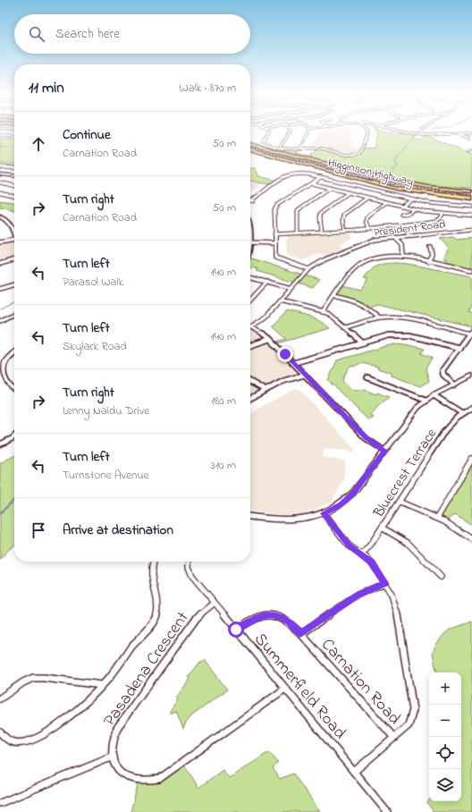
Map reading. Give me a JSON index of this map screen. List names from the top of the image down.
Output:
{
  "streets": {
    "highway": ["Higginson Highway"],
    "street": [
      "President Road",
      "Bluecrest Terrace",
      "Pasadena Crescent",
      "Carnation Road",
      "Summerfield Road"
    ]
  },
  "crossings": [
    ["Pasadena Crescent", "Summerfield Road"],
    ["Carnation Road", "Summerfield Road"]
  ],
  "page": {
    "search": "Search here",
    "heading": ["11 min", "Walk · 870 m"],
    "list": [
      ["Continue", "Carnation Road", "50 m"],
      ["Turn right", "Carnation Road", "50 m"],
      ["Turn left", "Parasol Walk", "140 m"],
      ["Turn left", "Skylark Road", "140 m"],
      ["Turn right", "Lenny Naidu Drive", "180 m"],
      ["Turn left", "Turnstone Avenue", "310 m"],
      "Arrive at destination"
    ],
    "map_buttons": ["+", "−"]
  }
}
